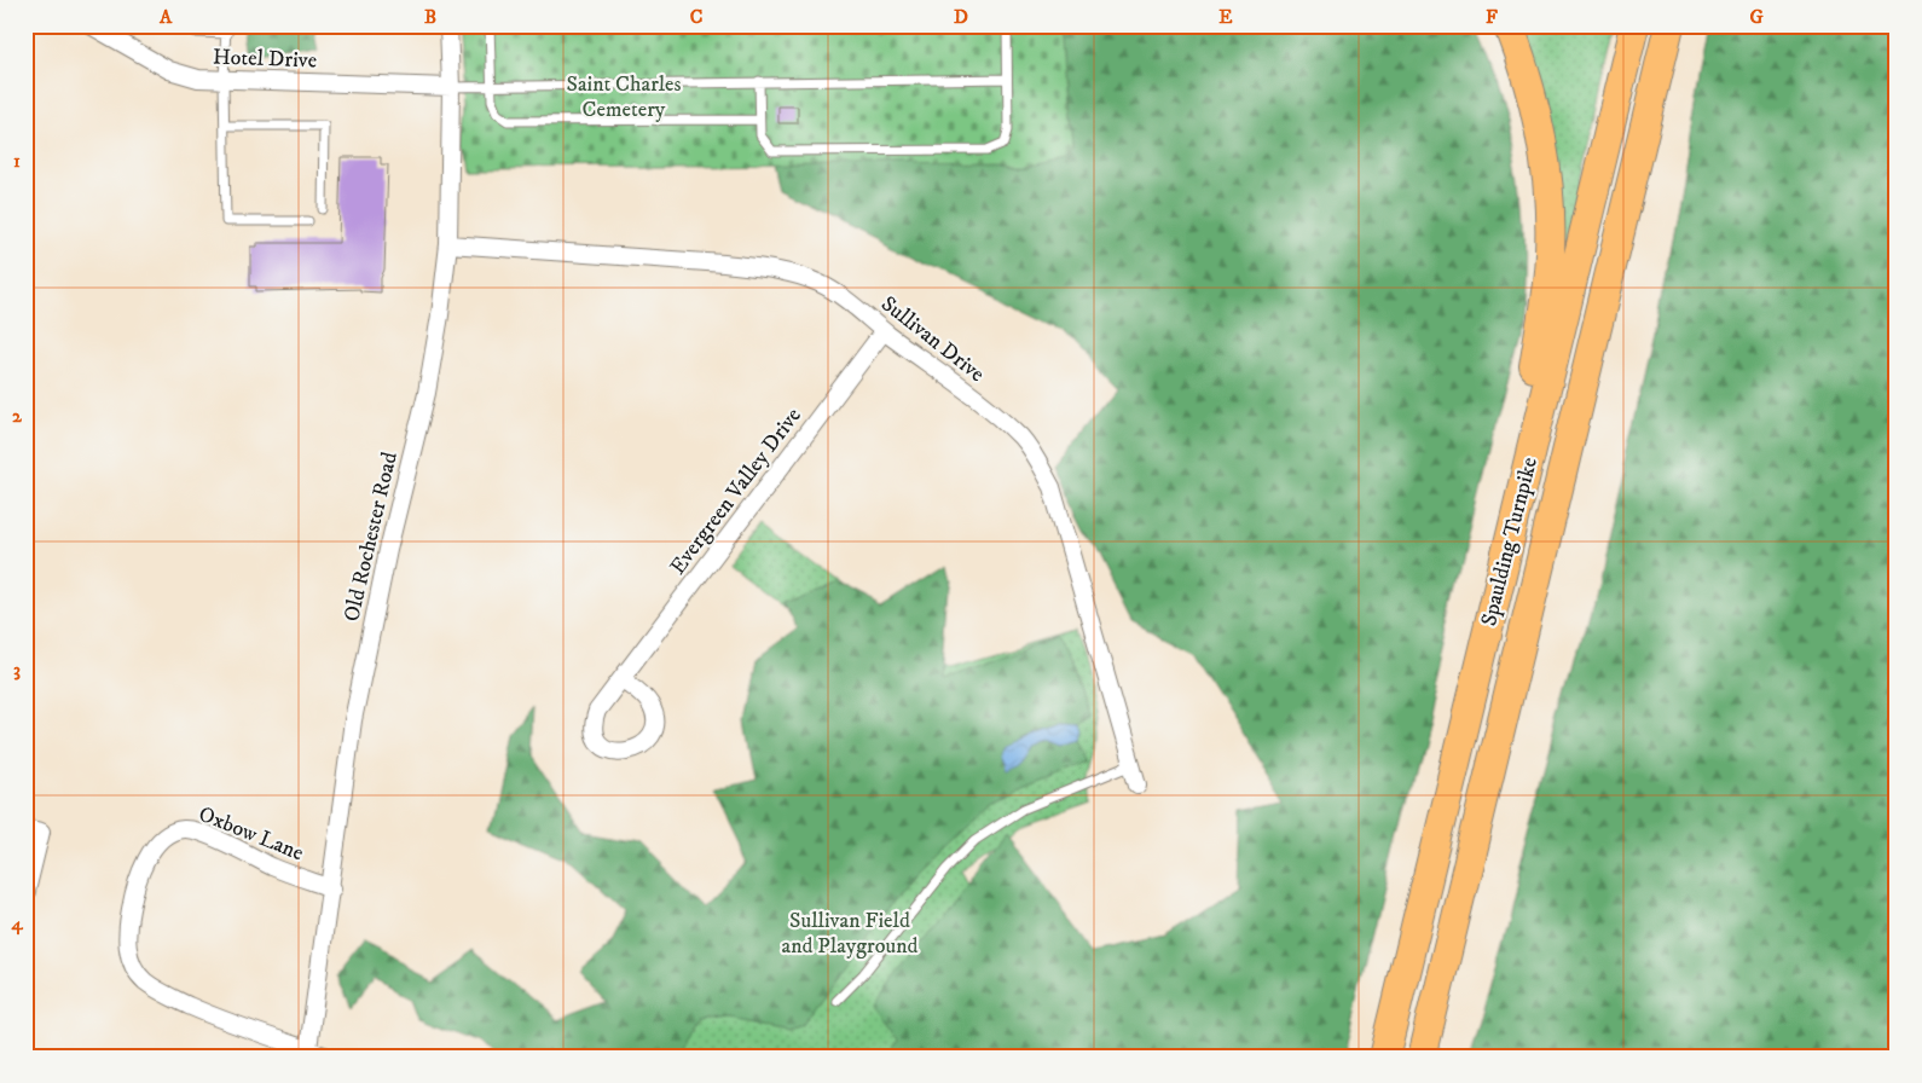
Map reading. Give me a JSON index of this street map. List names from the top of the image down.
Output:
{
  "streets": {
    "highway": ["Spaulding Turnpike"],
    "street": [
      "Hotel Drive",
      "Sullivan Drive",
      "Evergreen Valley Drive",
      "Old Rochester Road",
      "Oxbow Lane"
    ]
  },
  "crossings": [
    ["Hotel Drive", "Old Rochester Road"],
    ["Sullivan Drive", "Evergreen Valley Drive"],
    ["Sullivan Drive", "Old Rochester Road"],
    ["Old Rochester Road", "Oxbow Lane"]
  ],
  "parks": ["Saint Charles Cemetery", "Sullivan Field and Playground"],
  "grid": {
    "columns": [
      "A",
      "B",
      "C",
      "D",
      "E",
      "F",
      "G"
    ],
    "rows": [
      "1",
      "2",
      "3",
      "4"
    ]
  }
}
